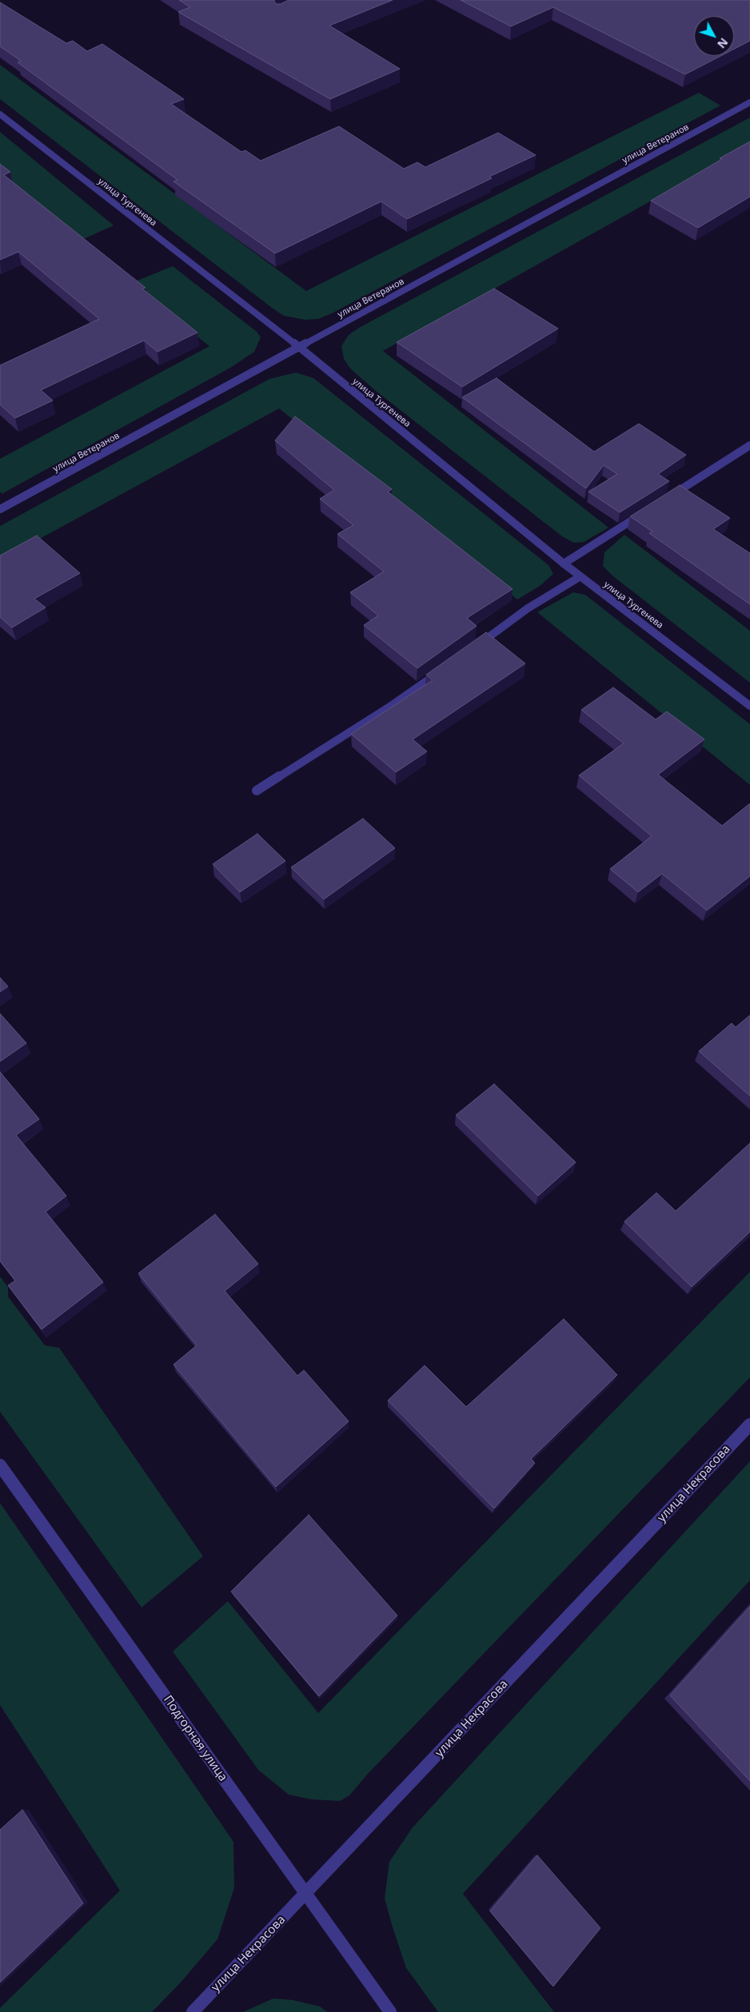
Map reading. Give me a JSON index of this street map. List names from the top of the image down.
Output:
{
  "streets": {
    "street": [
      "улица Ветеранов",
      "улица Тургенева",
      "улица Некрасова",
      "Подгорная улица"
    ]
  },
  "crossings": [
    ["улица Ветеранов", "улица Тургенева"],
    ["улица Некрасова", "Подгорная улица"]
  ],
  "north": "bottom right"
}
